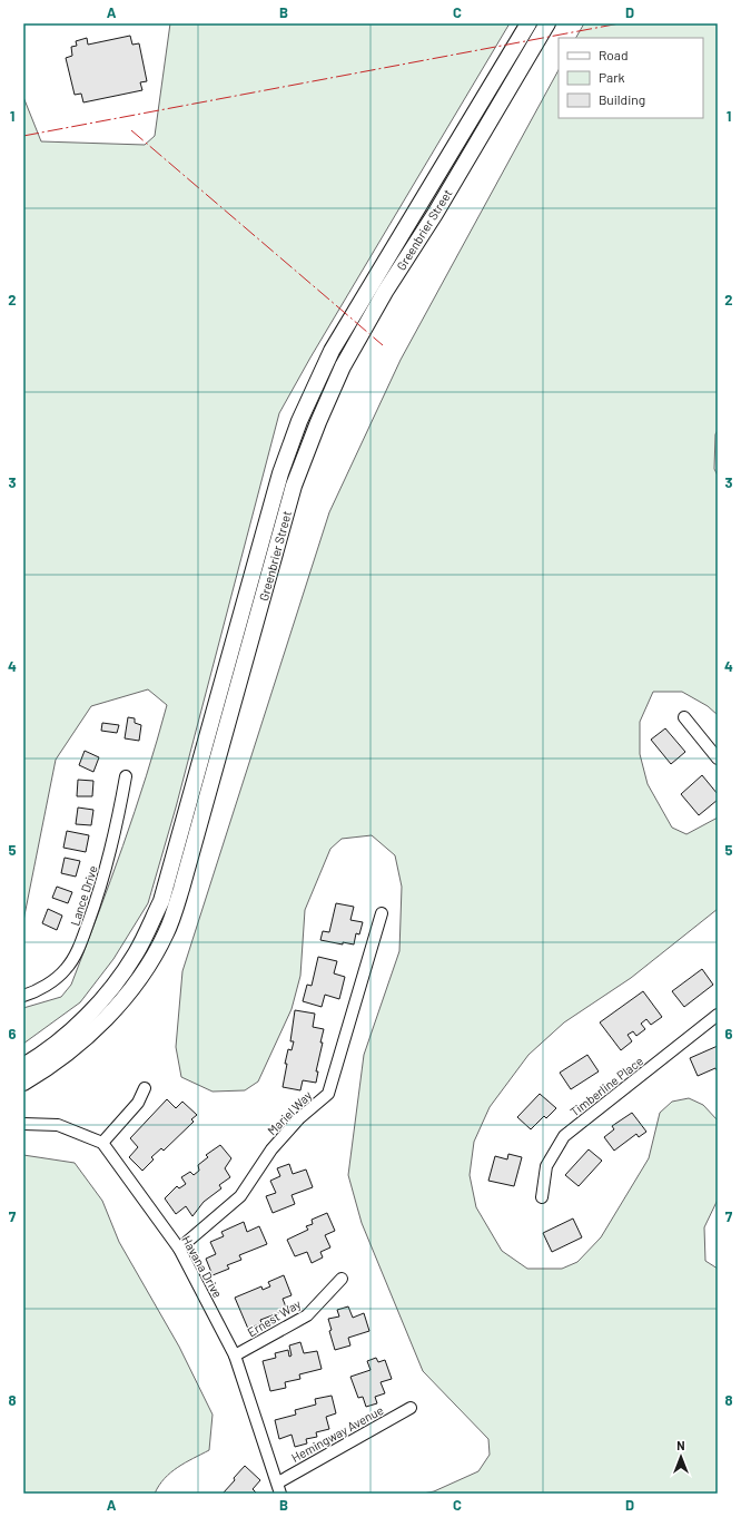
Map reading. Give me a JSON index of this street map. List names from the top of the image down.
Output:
{
  "streets": {
    "main road": ["Greenbrier Street"],
    "street": [
      "Lance Drive",
      "Timberline Place",
      "Mariel Way",
      "Havana Drive",
      "Ernest Way",
      "Hemingway Avenue"
    ]
  },
  "crossings": [
    ["Mariel Way", "Havana Drive"],
    ["Havana Drive", "Ernest Way"],
    ["Havana Drive", "Hemingway Avenue"]
  ],
  "legend": ["Road", "Park", "Building"],
  "north": "top",
  "grid": {
    "columns": [
      "A",
      "B",
      "C",
      "D"
    ],
    "rows": [
      "1",
      "2",
      "3",
      "4",
      "5",
      "6",
      "7",
      "8"
    ]
  }
}
